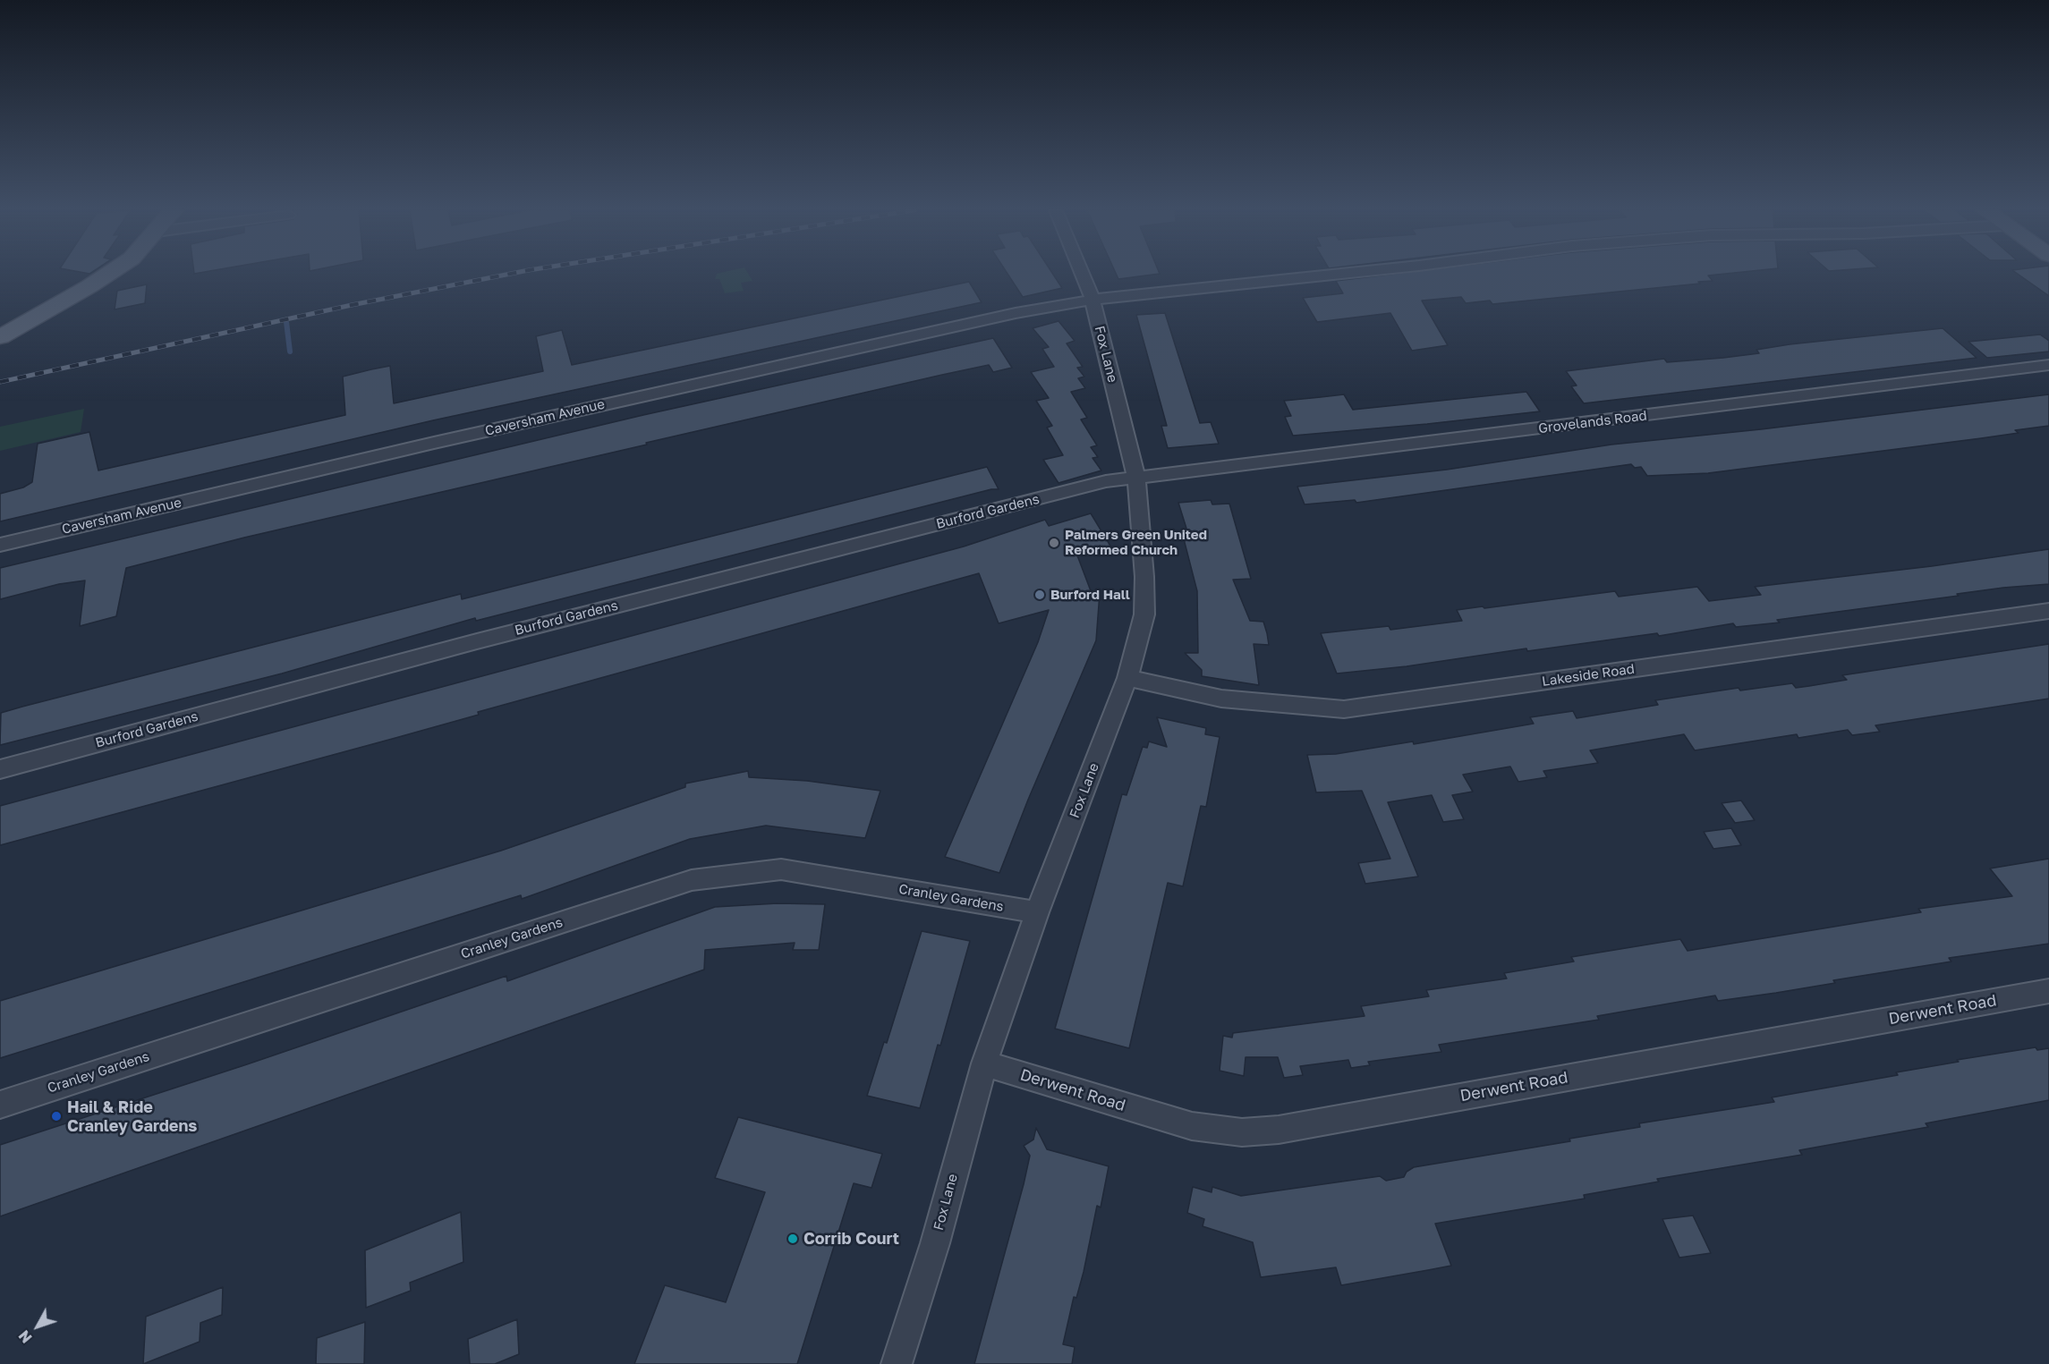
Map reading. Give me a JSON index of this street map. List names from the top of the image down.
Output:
{
  "streets": {
    "street": [
      "Fox Lane",
      "Caversham Avenue",
      "Grovelands Road",
      "Burford Gardens",
      "Lakeside Road",
      "Cranley Gardens",
      "Derwent Road"
    ]
  },
  "crossings": [
    ["Fox Lane", "Caversham Avenue"],
    ["Fox Lane", "Grovelands Road"],
    ["Fox Lane", "Burford Gardens"],
    ["Fox Lane", "Lakeside Road"],
    ["Fox Lane", "Cranley Gardens"],
    ["Fox Lane", "Derwent Road"],
    ["Grovelands Road", "Burford Gardens"]
  ],
  "places": [
    "Palmers Green United Reformed Church",
    "Burford Hall",
    "Hail & Ride Cranley Gardens",
    "Corrib Court"
  ],
  "north": "bottom left"
}
